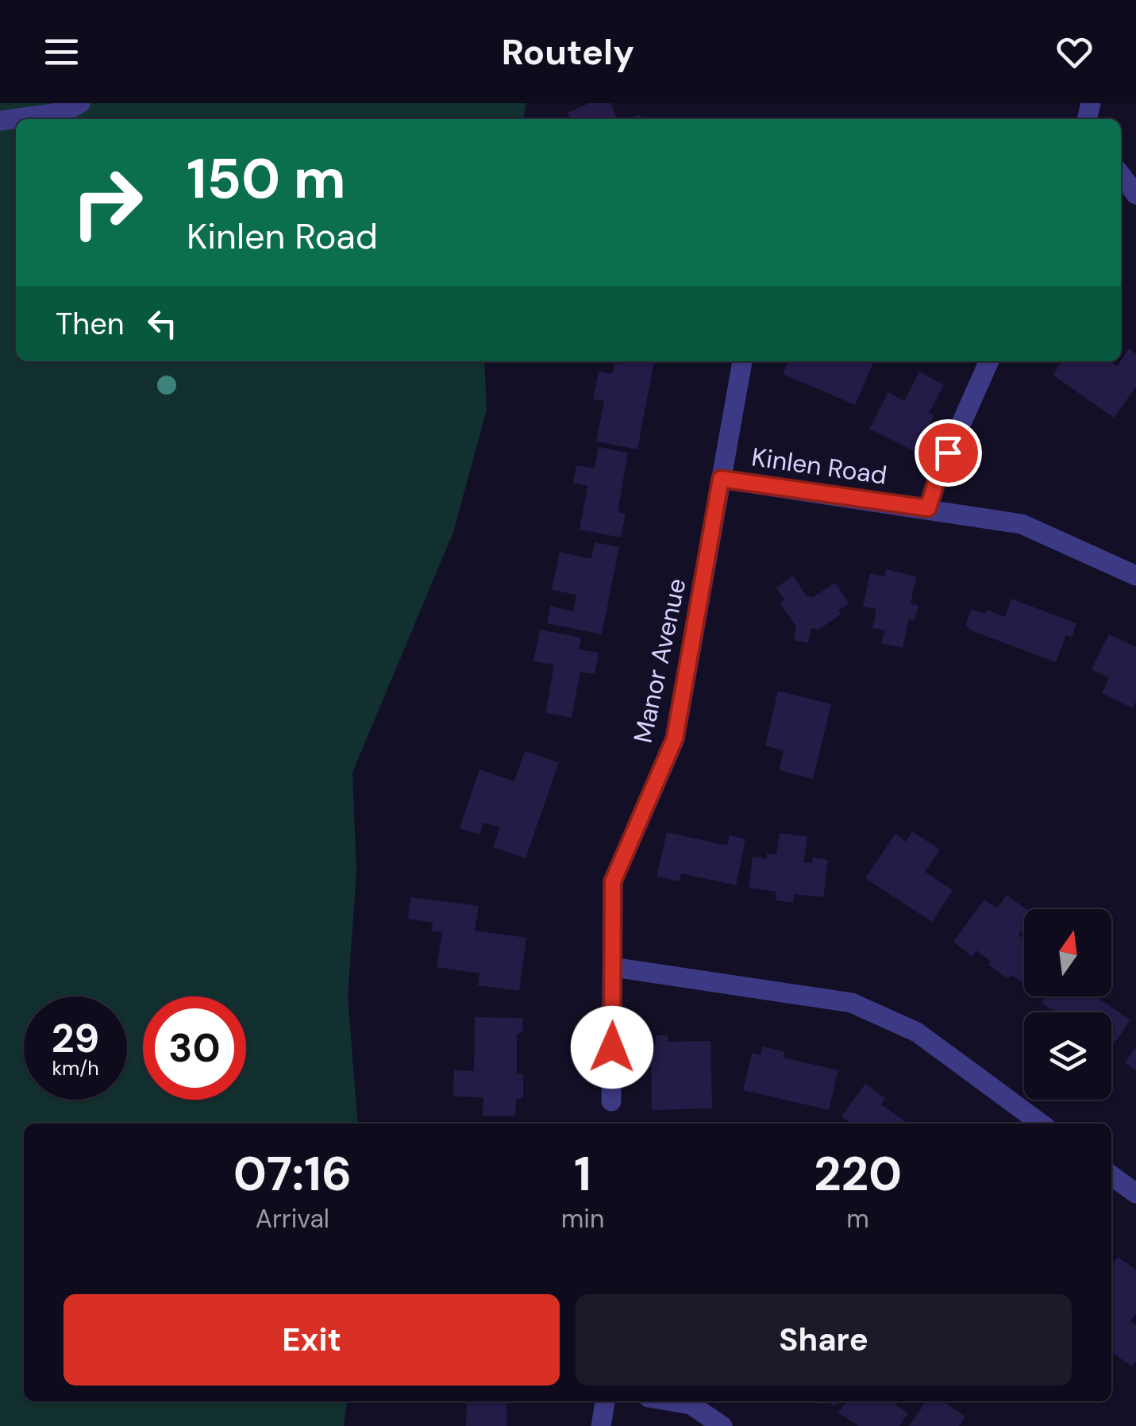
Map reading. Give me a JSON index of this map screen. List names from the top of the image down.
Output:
{
  "streets": {
    "street": ["Kinlen Road", "Manor Avenue"]
  },
  "crossings": [
    ["Kinlen Road", "Manor Avenue"]
  ],
  "north": "top",
  "page": {
    "header": "Routely",
    "turn": ["150 m", "Kinlen Road"],
    "then": "Then",
    "speed": "29 km/h",
    "limit": "30",
    "eta": [
      "07:16",
      "Arrival",
      "1",
      "min",
      "220",
      "m"
    ],
    "buttons": ["Exit", "Share"]
  }
}
